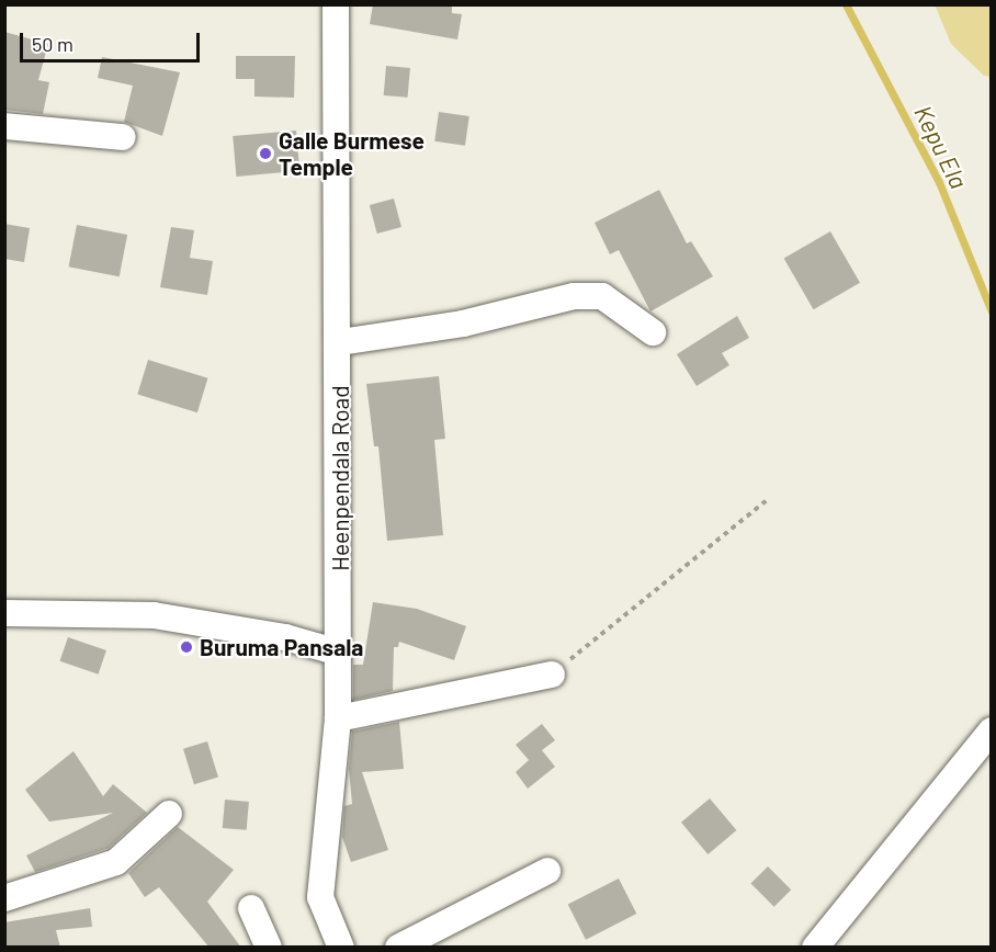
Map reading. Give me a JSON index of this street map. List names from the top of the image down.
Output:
{
  "streets": {
    "street": ["Heenpendala Road"]
  },
  "water": ["Kepu Ela"],
  "places": ["Galle Burmese Temple", "Buruma Pansala"],
  "scale_bar": "50 m"
}
